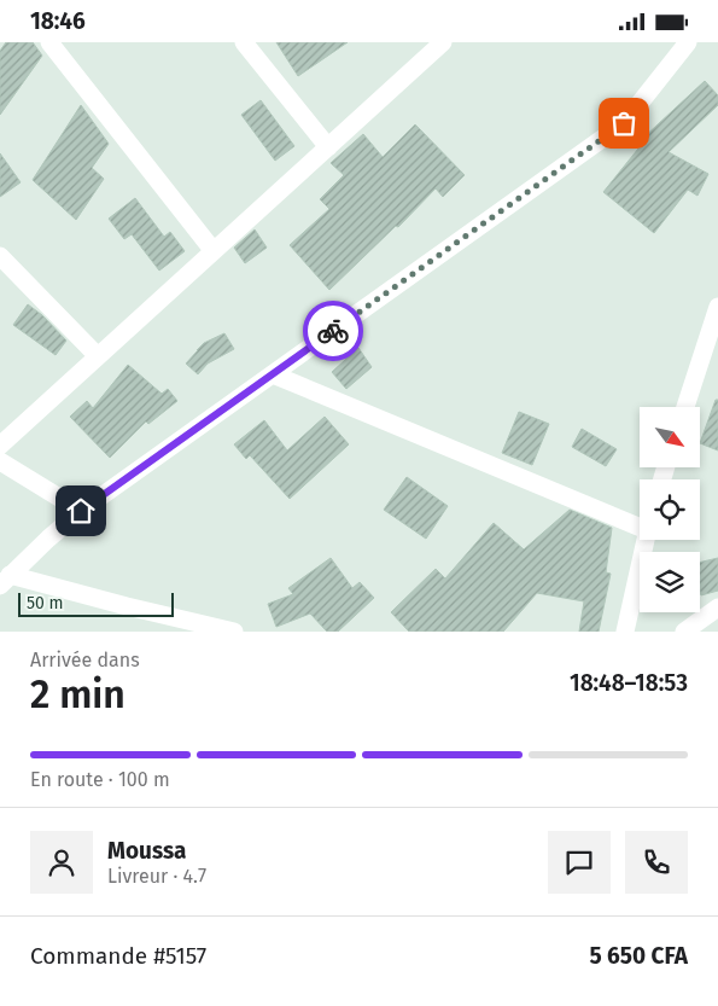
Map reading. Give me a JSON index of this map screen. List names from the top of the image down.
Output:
{
  "scale_bar": "50 m",
  "north": "bottom right",
  "page": {
    "status": "18:46",
    "scale": "50 m",
    "heading": ["2 min", "Arrivée dans", "18:48–18:53"],
    "panel": [
      "Moussa",
      "Livreur · 4.7",
      "Commande #5157",
      "5 650 CFA"
    ],
    "bar": "En route · 100 m"
  }
}
